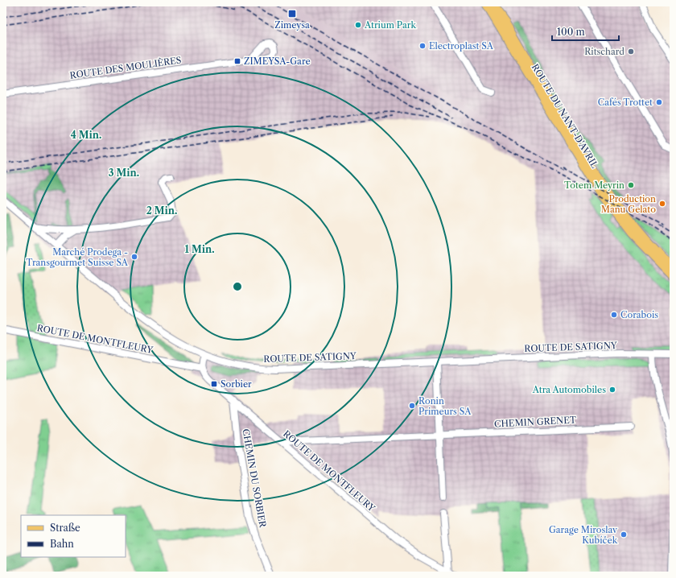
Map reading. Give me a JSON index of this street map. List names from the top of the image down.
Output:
{
  "streets": {
    "main road": ["ROUTE DU NANT-D'AVRIL"],
    "street": [
      "ROUTE DES MOULIÈRES",
      "ROUTE DE MONTFLEURY",
      "ROUTE DE SATIGNY",
      "CHEMIN GRENET",
      "CHEMIN DU SORBIER"
    ]
  },
  "crossings": [
    ["ROUTE DE MONTFLEURY", "CHEMIN GRENET"],
    ["ROUTE DE MONTFLEURY", "CHEMIN DU SORBIER"]
  ],
  "places": {
    "transit": ["Zimeysa", "ZIMEYSA-Gare", "Sorbier"],
    "other": [
      "Atrium Park",
      "Electroplast SA",
      "Ritschard",
      "Cafés Trottet",
      "Totem Meyrin",
      "Production Manu Gelato",
      "Marché Prodega - Transgourmet Suisse SA",
      "Corabois",
      "Atra Automobiles",
      "Ronin Primeurs SA",
      "Garage Miroslav Kubíček"
    ]
  },
  "legend": ["Straße", "Bahn"],
  "scale_bar": "100 m",
  "rings": [
    "4 Min.",
    "3 Min.",
    "2 Min.",
    "1 Min."
  ]
}
